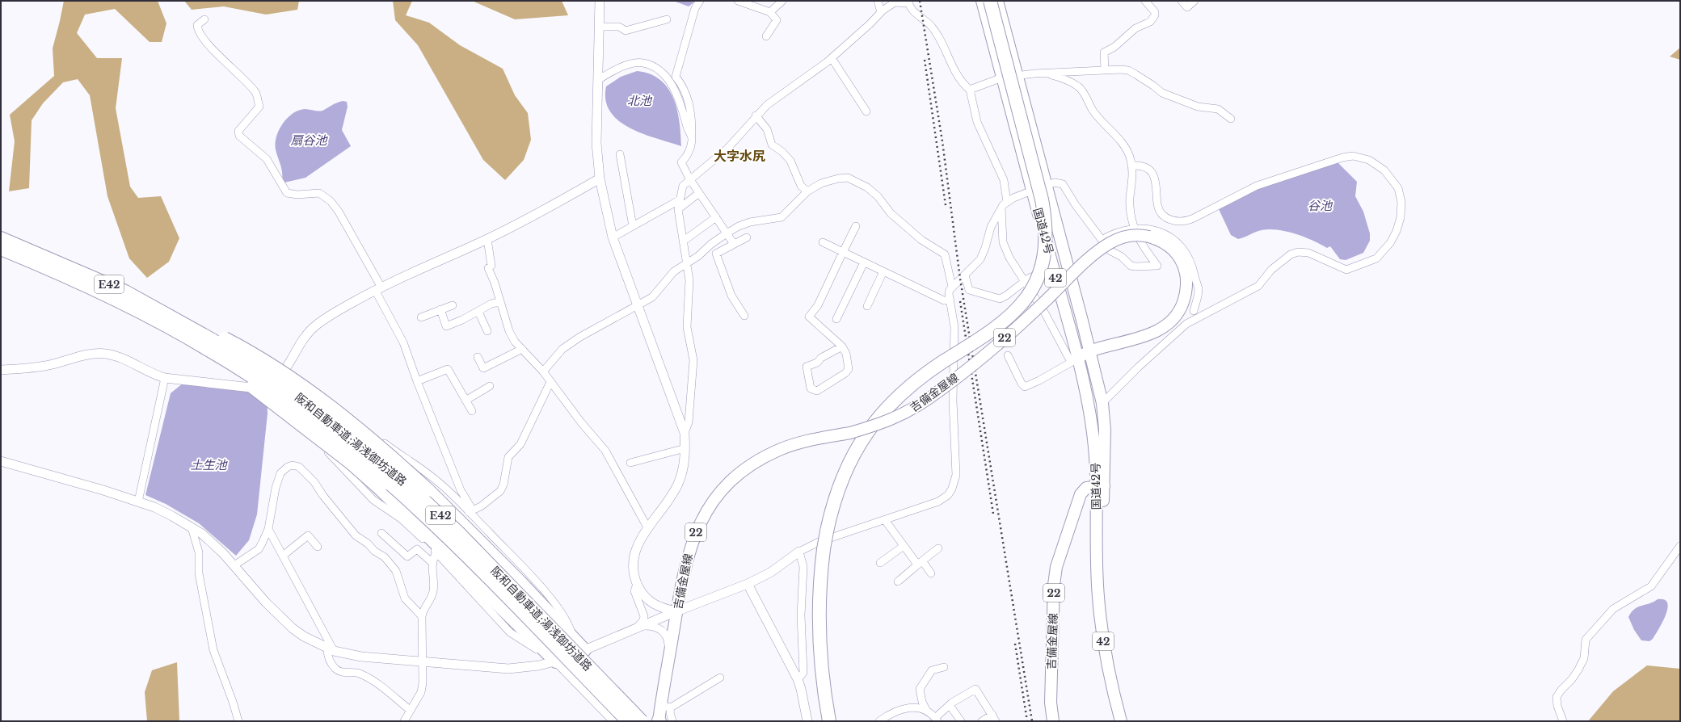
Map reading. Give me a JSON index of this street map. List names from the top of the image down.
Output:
{
  "streets": {
    "highway": ["E42", "阪和自動車道;湯浅御坊道路"],
    "main road": [
      "国道42号",
      "42",
      "22",
      "吉備金屋線"
    ]
  },
  "crossings": [
    ["国道42号", "吉備金屋線"],
    ["E42", "阪和自動車道;湯浅御坊道路"]
  ],
  "districts": ["大字水尻"],
  "water": [
    "北池",
    "扇谷池",
    "谷池",
    "土生池"
  ]
}
